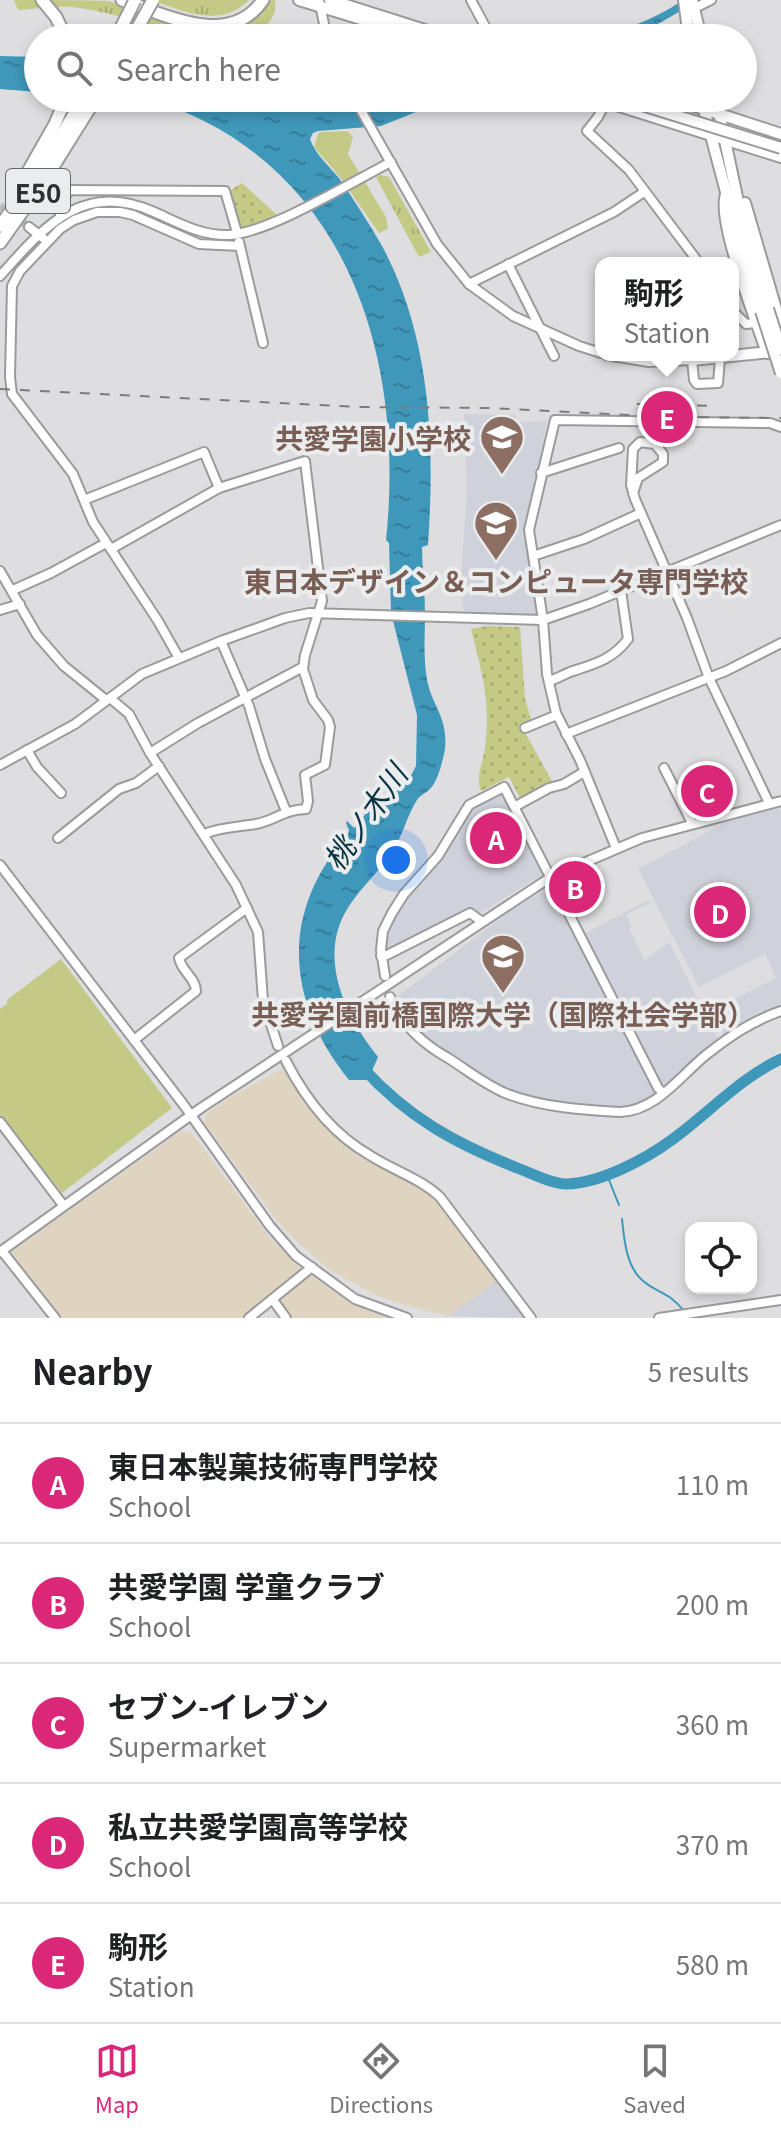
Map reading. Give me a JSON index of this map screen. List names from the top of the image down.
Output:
{
  "streets": {
    "highway": ["E50"]
  },
  "water": ["桃ノ木川"],
  "places": {
    "school or university": ["共愛学園小学校", "東日本デザイン＆コンピュータ専門学校", "共愛学園前橋国際大学（国際社会学部）"]
  },
  "page": {
    "search": "Search here",
    "popup": ["駒形", "Station"],
    "pins": [
      "E",
      "C",
      "A",
      "B",
      "D"
    ],
    "heading": ["Nearby", "5 results"],
    "list": [
      {
        "mark": "A",
        "name": "東日本製菓技術専門学校",
        "note": "School",
        "value": "110 m"
      },
      {
        "mark": "B",
        "name": "共愛学園 学童クラブ",
        "note": "School",
        "value": "200 m"
      },
      {
        "mark": "C",
        "name": "セブン-イレブン",
        "note": "Supermarket",
        "value": "360 m"
      },
      {
        "mark": "D",
        "name": "私立共愛学園高等学校",
        "note": "School",
        "value": "370 m"
      },
      {
        "mark": "E",
        "name": "駒形",
        "note": "Station",
        "value": "580 m"
      }
    ],
    "nav": ["Map", "Directions", "Saved"]
  }
}
